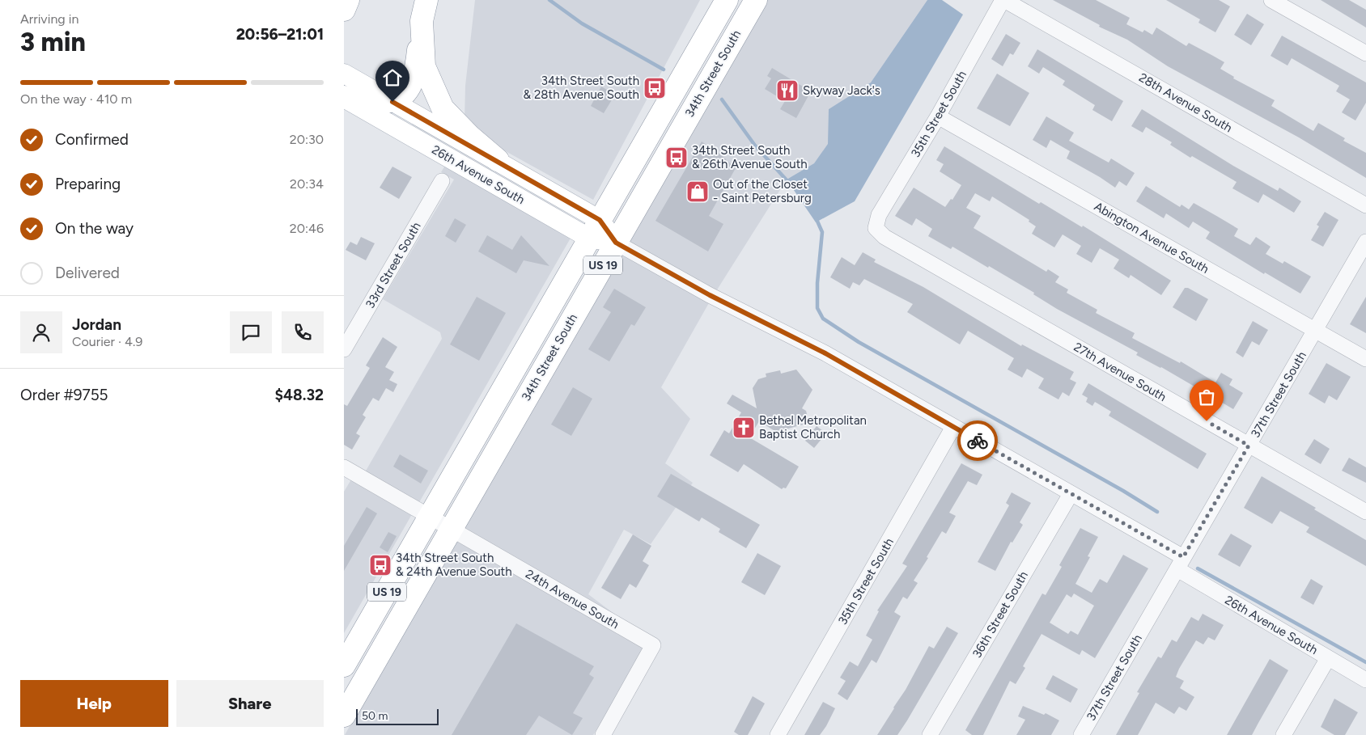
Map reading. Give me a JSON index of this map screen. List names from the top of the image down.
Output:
{
  "streets": {
    "highway": ["34th Street South", "US 19"],
    "main road": ["26th Avenue South"],
    "street": [
      "28th Avenue South",
      "35th Street South",
      "Abington Avenue South",
      "33rd Street South",
      "27th Avenue South",
      "37th Street South",
      "24th Avenue South",
      "36th Street South"
    ]
  },
  "crossings": [
    ["34th Street South", "26th Avenue South"],
    ["34th Street South", "24th Avenue South"],
    ["28th Avenue South", "35th Street South"],
    ["35th Street South", "26th Avenue South"],
    ["35th Street South", "Abington Avenue South"],
    ["35th Street South", "27th Avenue South"],
    ["26th Avenue South", "37th Street South"],
    ["26th Avenue South", "36th Street South"],
    ["Abington Avenue South", "37th Street South"],
    ["27th Avenue South", "37th Street South"]
  ],
  "places": {
    "bus stop": ["34th Street South & 28th Avenue South", "34th Street South & 26th Avenue South", "34th Street South & 24th Avenue South"],
    "restaurant": ["Skyway Jack's"],
    "shop": ["Out of the Closet - Saint Petersburg"],
    "church": ["Bethel Metropolitan Baptist Church"]
  },
  "scale_bar": "50 m",
  "page": {
    "heading": ["3 min", "Arriving in", "20:56–21:01"],
    "panel": [
      "Jordan",
      "Courier · 4.9",
      "Order #9755",
      "$48.32"
    ],
    "bar": "On the way · 410 m",
    "list": [
      ["Confirmed", "20:30"],
      ["Preparing", "20:34"],
      ["On the way", "20:46"],
      "Delivered"
    ],
    "buttons": ["Help", "Share"],
    "scale": "50 m"
  }
}
